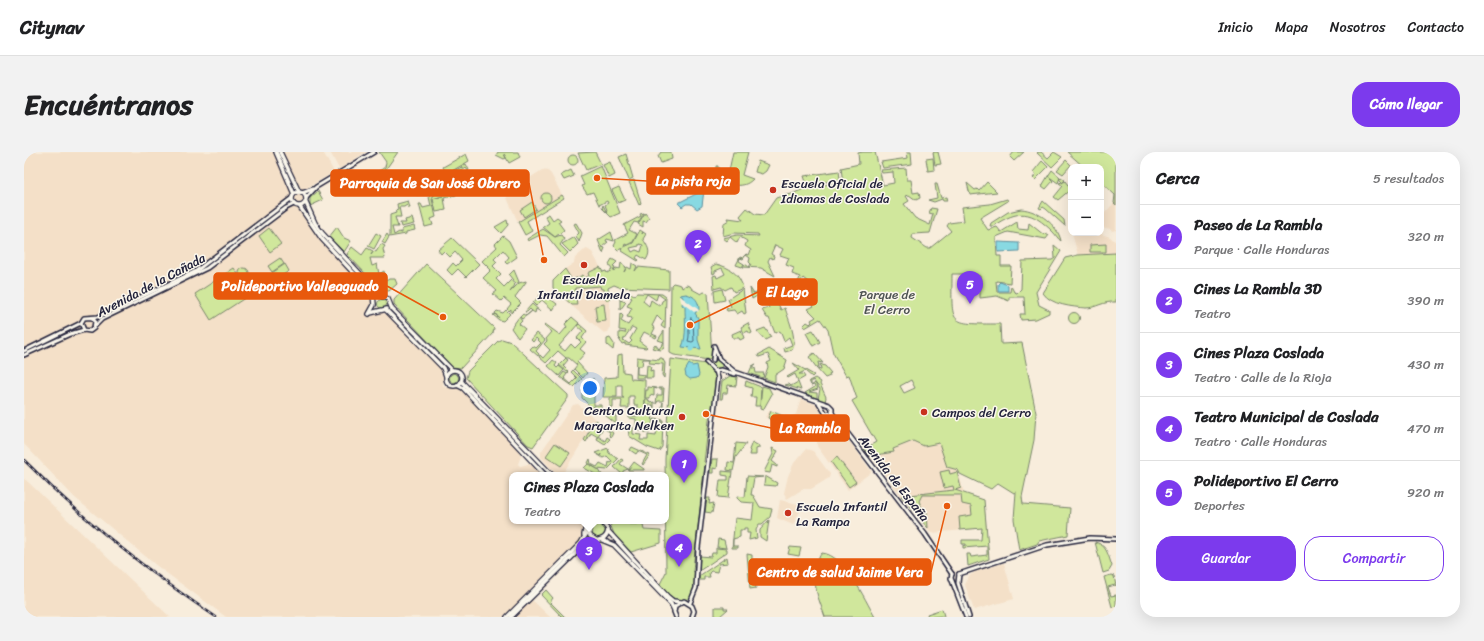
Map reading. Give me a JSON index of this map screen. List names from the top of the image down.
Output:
{
  "streets": {
    "street": ["Avenida de la Cañada", "Avenida de España"]
  },
  "parks": ["Parque de El Cerro"],
  "places": [
    "La pista roja",
    "Escuela Oficial de Idiomas de Coslada",
    "Parroquia de San José Obrero",
    "Escuela Infantil Diamela",
    "Polideportivo Valleaguado",
    "El Lago",
    "Campos del Cerro",
    "La Rambla",
    "Centro Cultural Margarita Nelken",
    "Centro de salud Jaime Vera",
    "Escuela Infantil La Rampa"
  ],
  "page": {
    "header": "Citynav",
    "nav": [
      "Inicio",
      "Mapa",
      "Nosotros",
      "Contacto"
    ],
    "title": "Encuéntranos",
    "buttons": [
      "Cómo llegar",
      ["Guardar", "Compartir"]
    ],
    "heading": ["Cerca", "5 resultados"],
    "map_buttons": ["+", "−"],
    "list": [
      {
        "mark": "1",
        "name": "Paseo de La Rambla",
        "note": "Parque · Calle Honduras",
        "value": "320 m"
      },
      {
        "mark": "2",
        "name": "Cines La Rambla 3D",
        "note": "Teatro",
        "value": "390 m"
      },
      {
        "mark": "3",
        "name": "Cines Plaza Coslada",
        "note": "Teatro · Calle de la Rioja",
        "value": "430 m"
      },
      {
        "mark": "4",
        "name": "Teatro Municipal de Coslada",
        "note": "Teatro · Calle Honduras",
        "value": "470 m"
      },
      {
        "mark": "5",
        "name": "Polideportivo El Cerro",
        "note": "Deportes",
        "value": "920 m"
      }
    ],
    "pins": [
      "2",
      "5",
      "1",
      "4",
      "3"
    ],
    "popup": ["Cines Plaza Coslada", "Teatro"]
  }
}
